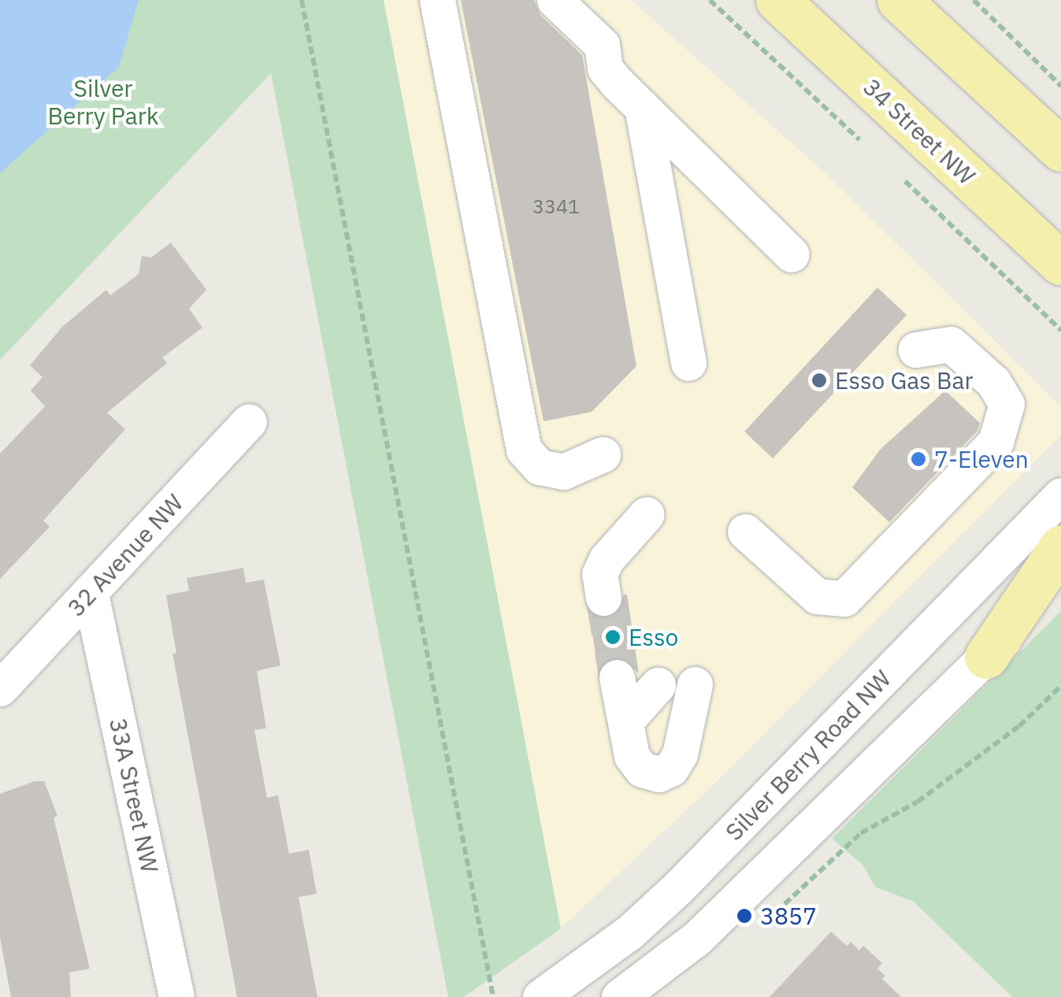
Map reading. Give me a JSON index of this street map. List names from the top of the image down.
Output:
{
  "streets": {
    "main road": ["34 Street NW"],
    "street": ["32 Avenue NW", "Silver Berry Road NW", "33A Street NW"]
  },
  "crossings": [
    ["32 Avenue NW", "33A Street NW"]
  ],
  "parks": ["Silver Berry Park"],
  "places": [
    "Esso Gas Bar",
    "7-Eleven",
    "Esso",
    "3857"
  ],
  "house_numbers": ["3341"]
}
